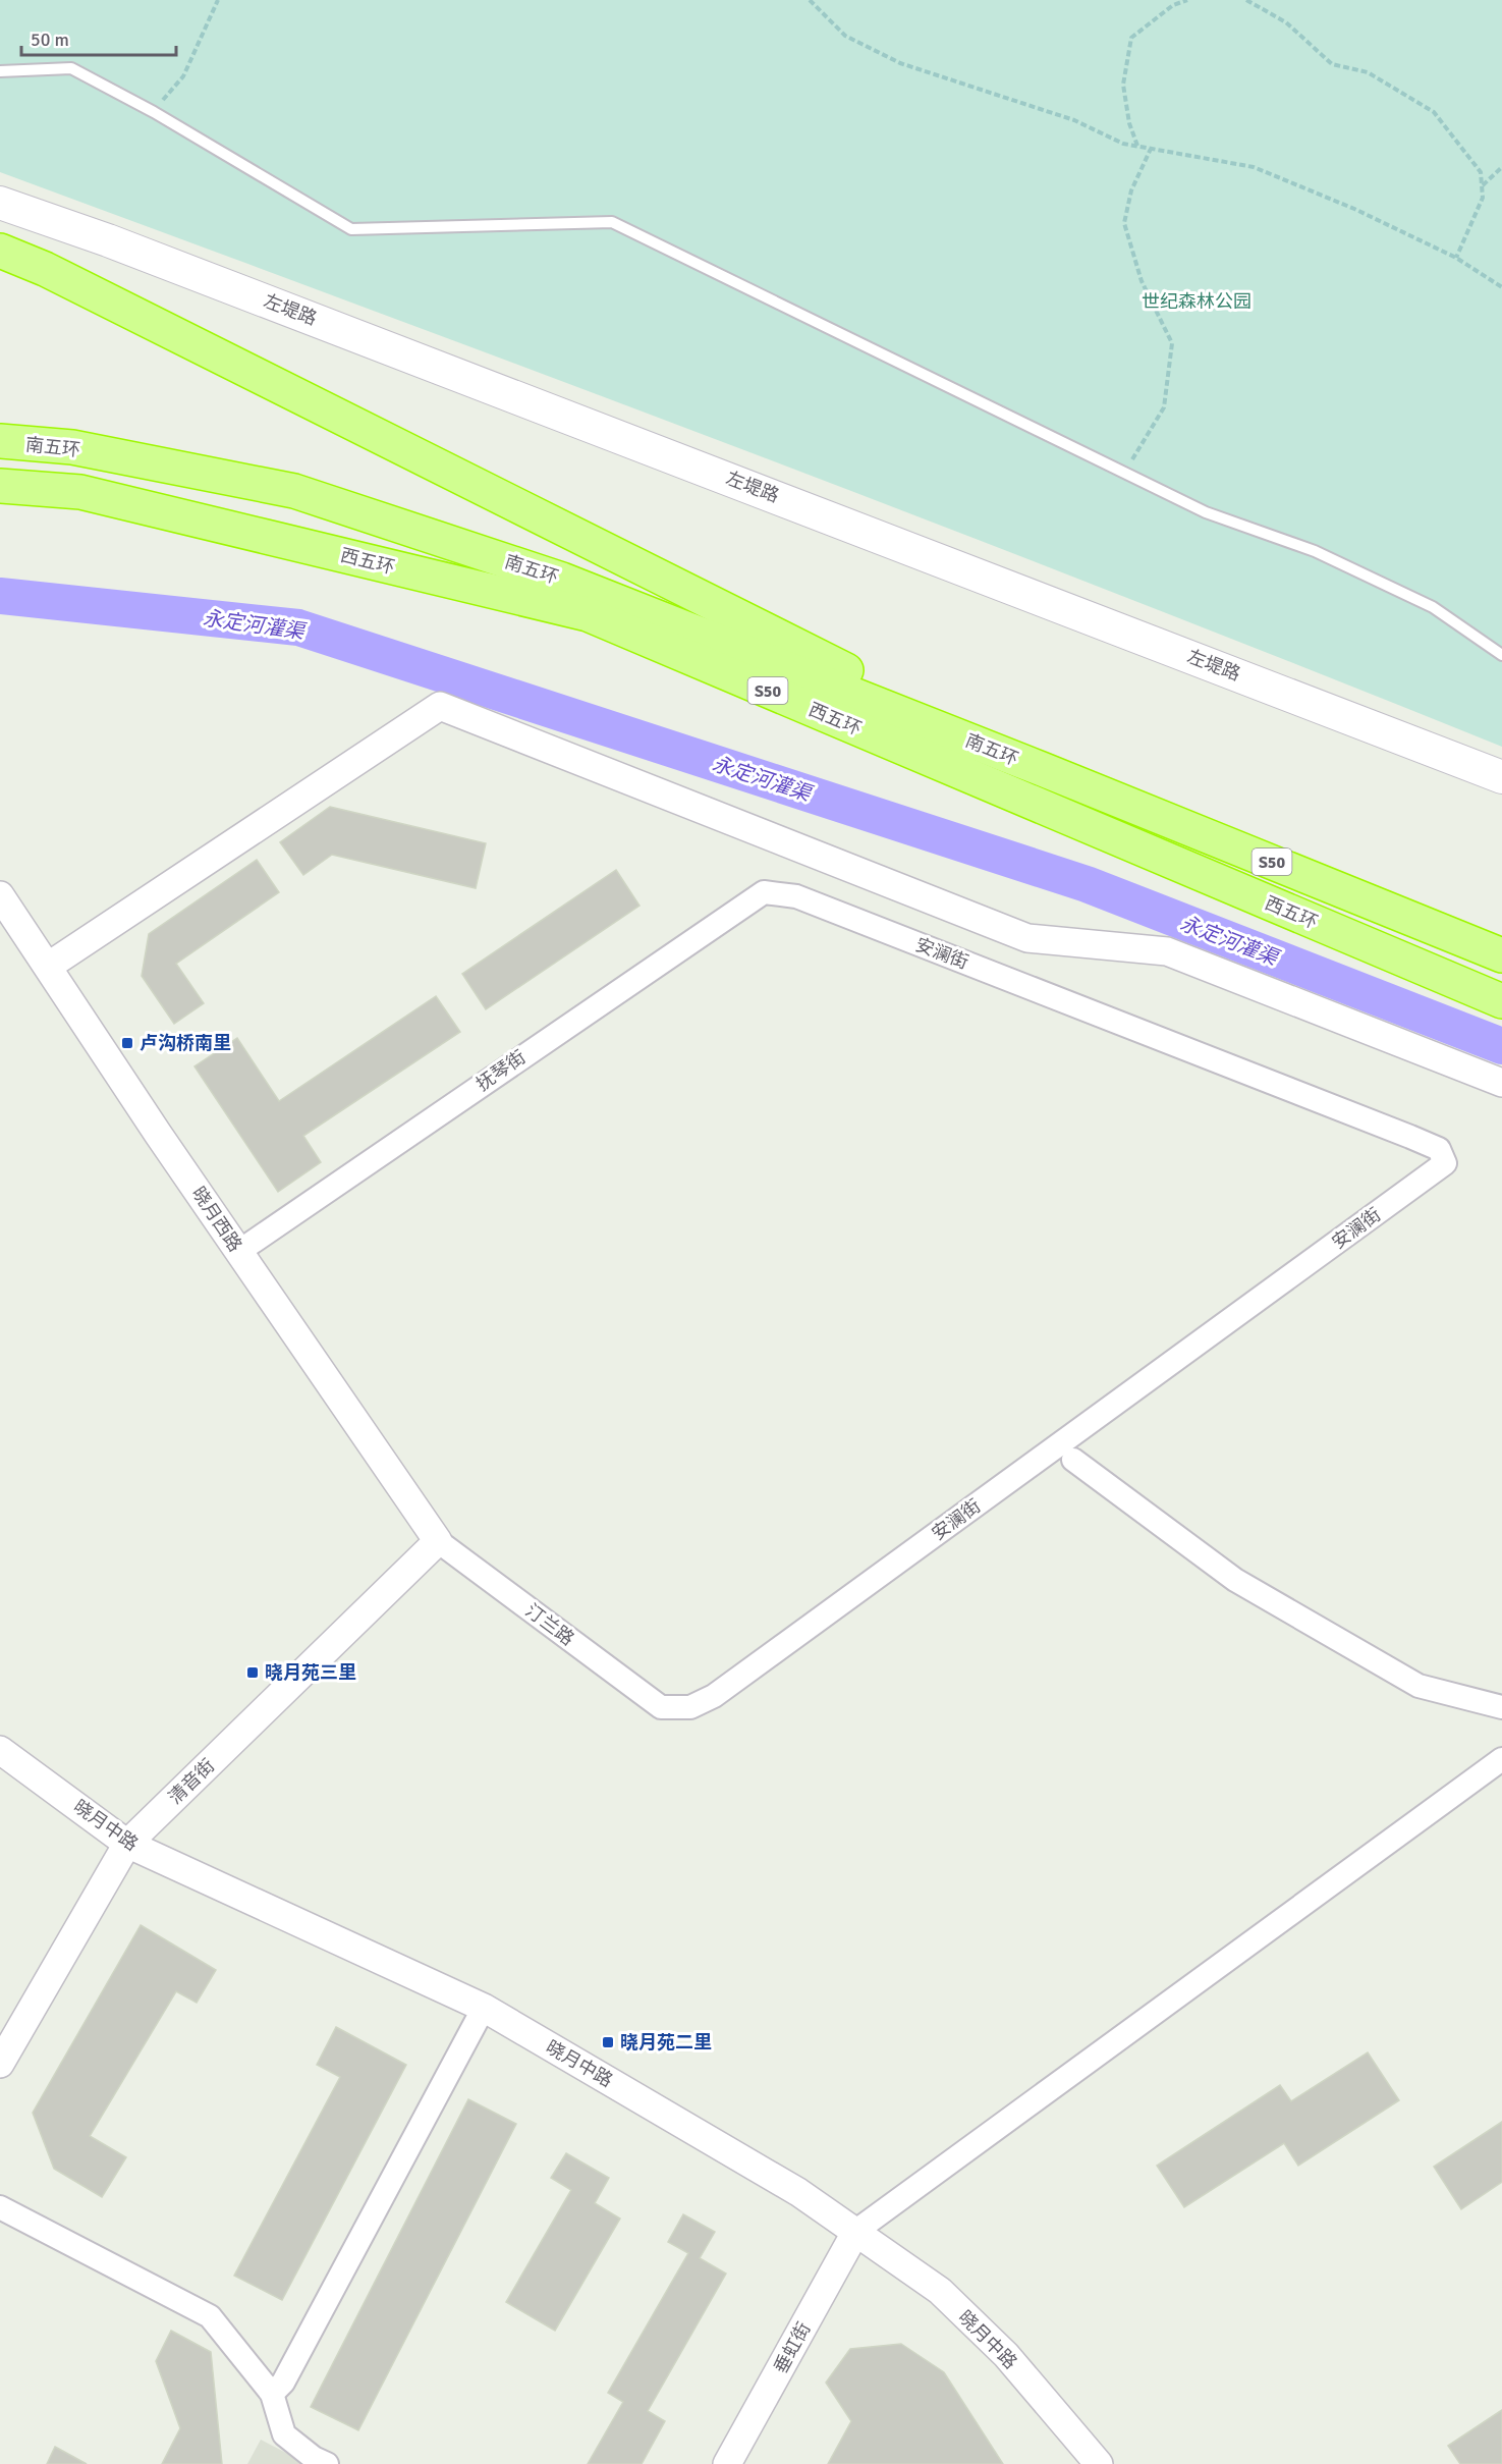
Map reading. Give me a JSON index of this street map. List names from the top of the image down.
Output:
{
  "streets": {
    "highway": ["南五环", "西五环", "S50"],
    "main road": ["左堤路"],
    "street": [
      "安澜街",
      "抚琴街",
      "晓月西路",
      "汀兰路",
      "清音街",
      "晓月中路",
      "垂虹街"
    ]
  },
  "crossings": [
    ["南五环", "S50"],
    ["安澜街", "抚琴街"],
    ["安澜街", "汀兰路"],
    ["抚琴街", "晓月西路"],
    ["晓月西路", "汀兰路"],
    ["晓月西路", "清音街"],
    ["汀兰路", "清音街"],
    ["清音街", "晓月中路"],
    ["晓月中路", "垂虹街"]
  ],
  "water": ["永定河灌渠"],
  "parks": ["世纪森林公园"],
  "places": {
    "transit": ["卢沟桥南里", "晓月苑三里", "晓月苑二里"]
  },
  "scale_bar": "50 m"
}
